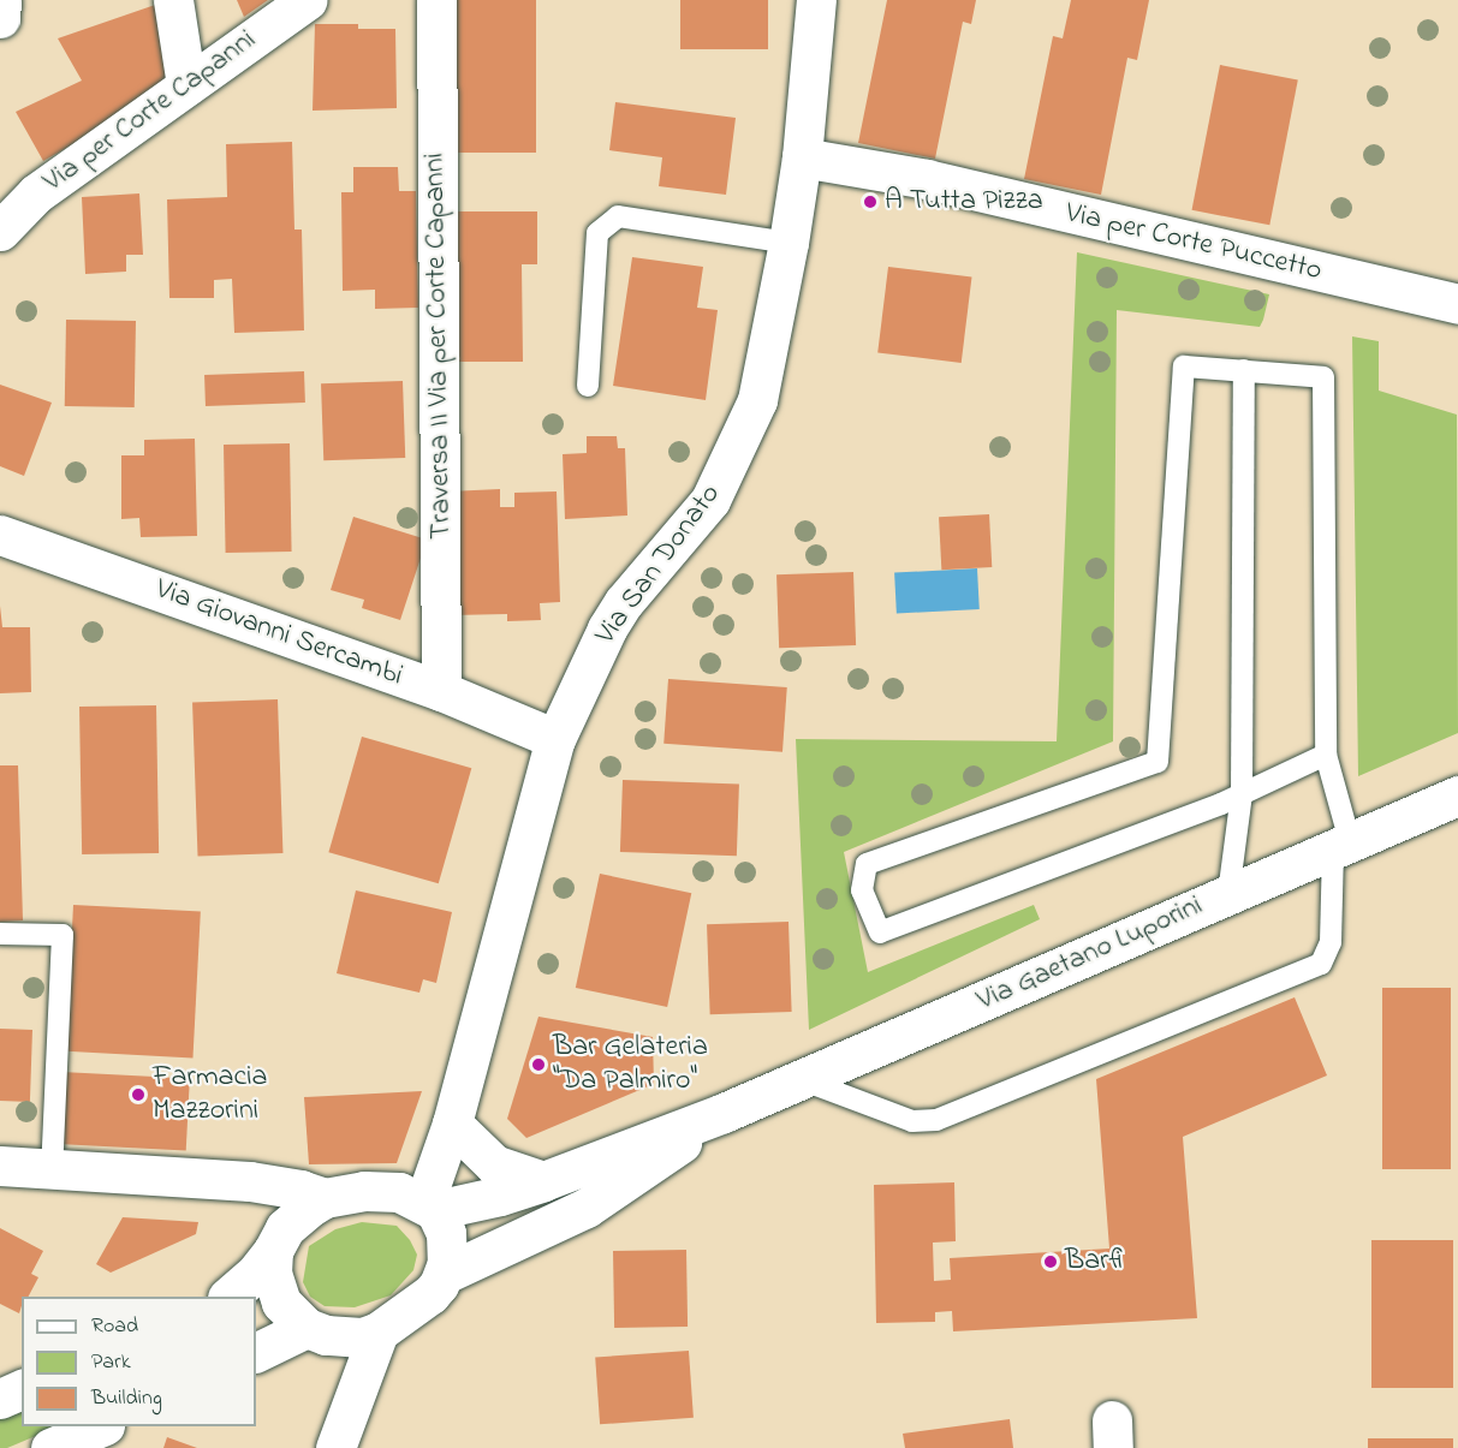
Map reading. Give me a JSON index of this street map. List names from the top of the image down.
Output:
{
  "streets": {
    "street": [
      "Via per Corte Capanni",
      "Via per Corte Puccetto",
      "Traversa II Via per Corte Capanni",
      "Via San Donato",
      "Via Giovanni Sercambi",
      "Via Gaetano Luporini"
    ]
  },
  "crossings": [
    ["Via per Corte Puccetto", "Via San Donato"],
    ["Traversa II Via per Corte Capanni", "Via Giovanni Sercambi"],
    ["Via San Donato", "Via Giovanni Sercambi"],
    ["Via San Donato", "Via Gaetano Luporini"]
  ],
  "places": [
    "A Tutta Pizza",
    "Bar Gelateria \"Da Palmiro\"",
    "Farmacia Mazzorini",
    "Barfi"
  ],
  "legend": ["Road", "Park", "Building"]
}
